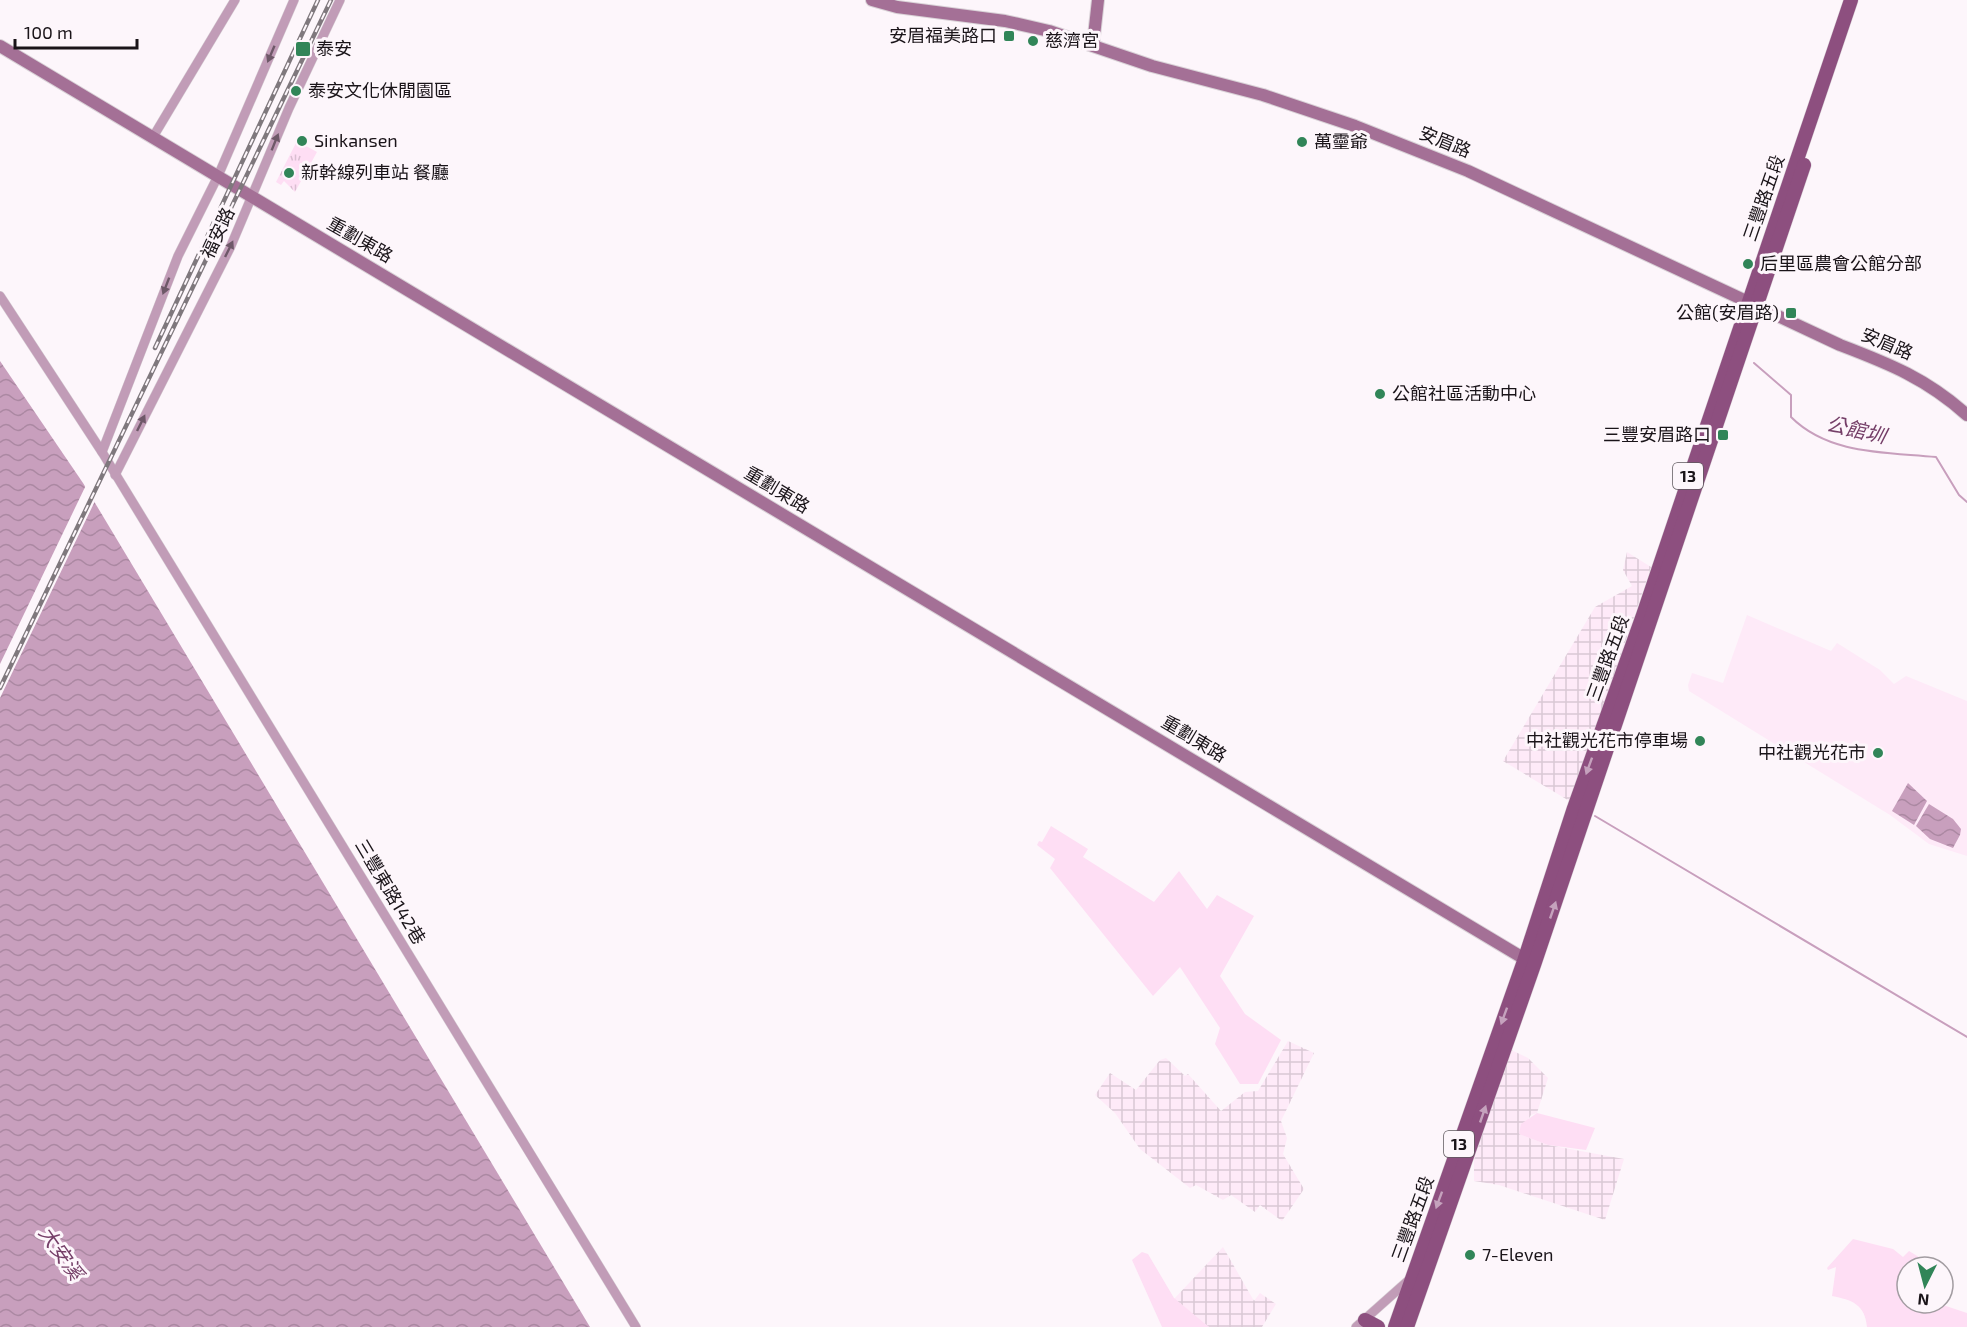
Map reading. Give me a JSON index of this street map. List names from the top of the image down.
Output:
{
  "streets": {
    "main road": ["三豐路五段", "13"],
    "street": [
      "安眉路",
      "福安路",
      "重劃東路",
      "三豐東路142巷"
    ]
  },
  "crossings": [
    ["安眉路", "三豐路五段"],
    ["三豐路五段", "重劃東路"],
    ["福安路", "重劃東路"],
    ["福安路", "三豐東路142巷"]
  ],
  "water": ["公館圳", "大安溪"],
  "places": {
    "transit": [
      "安眉福美路口",
      "泰安",
      "公館(安眉路)",
      "三豐安眉路口"
    ],
    "other": [
      "慈濟宮",
      "泰安文化休閒園區",
      "Sinkansen",
      "萬𤫊爺",
      "新幹線列車站 餐廳",
      "后里區農會公館分部",
      "公館社區活動中心",
      "中社觀光花市停車場",
      "中社觀光花市",
      "7-Eleven"
    ]
  },
  "scale_bar": "100 m",
  "north": "bottom"
}
